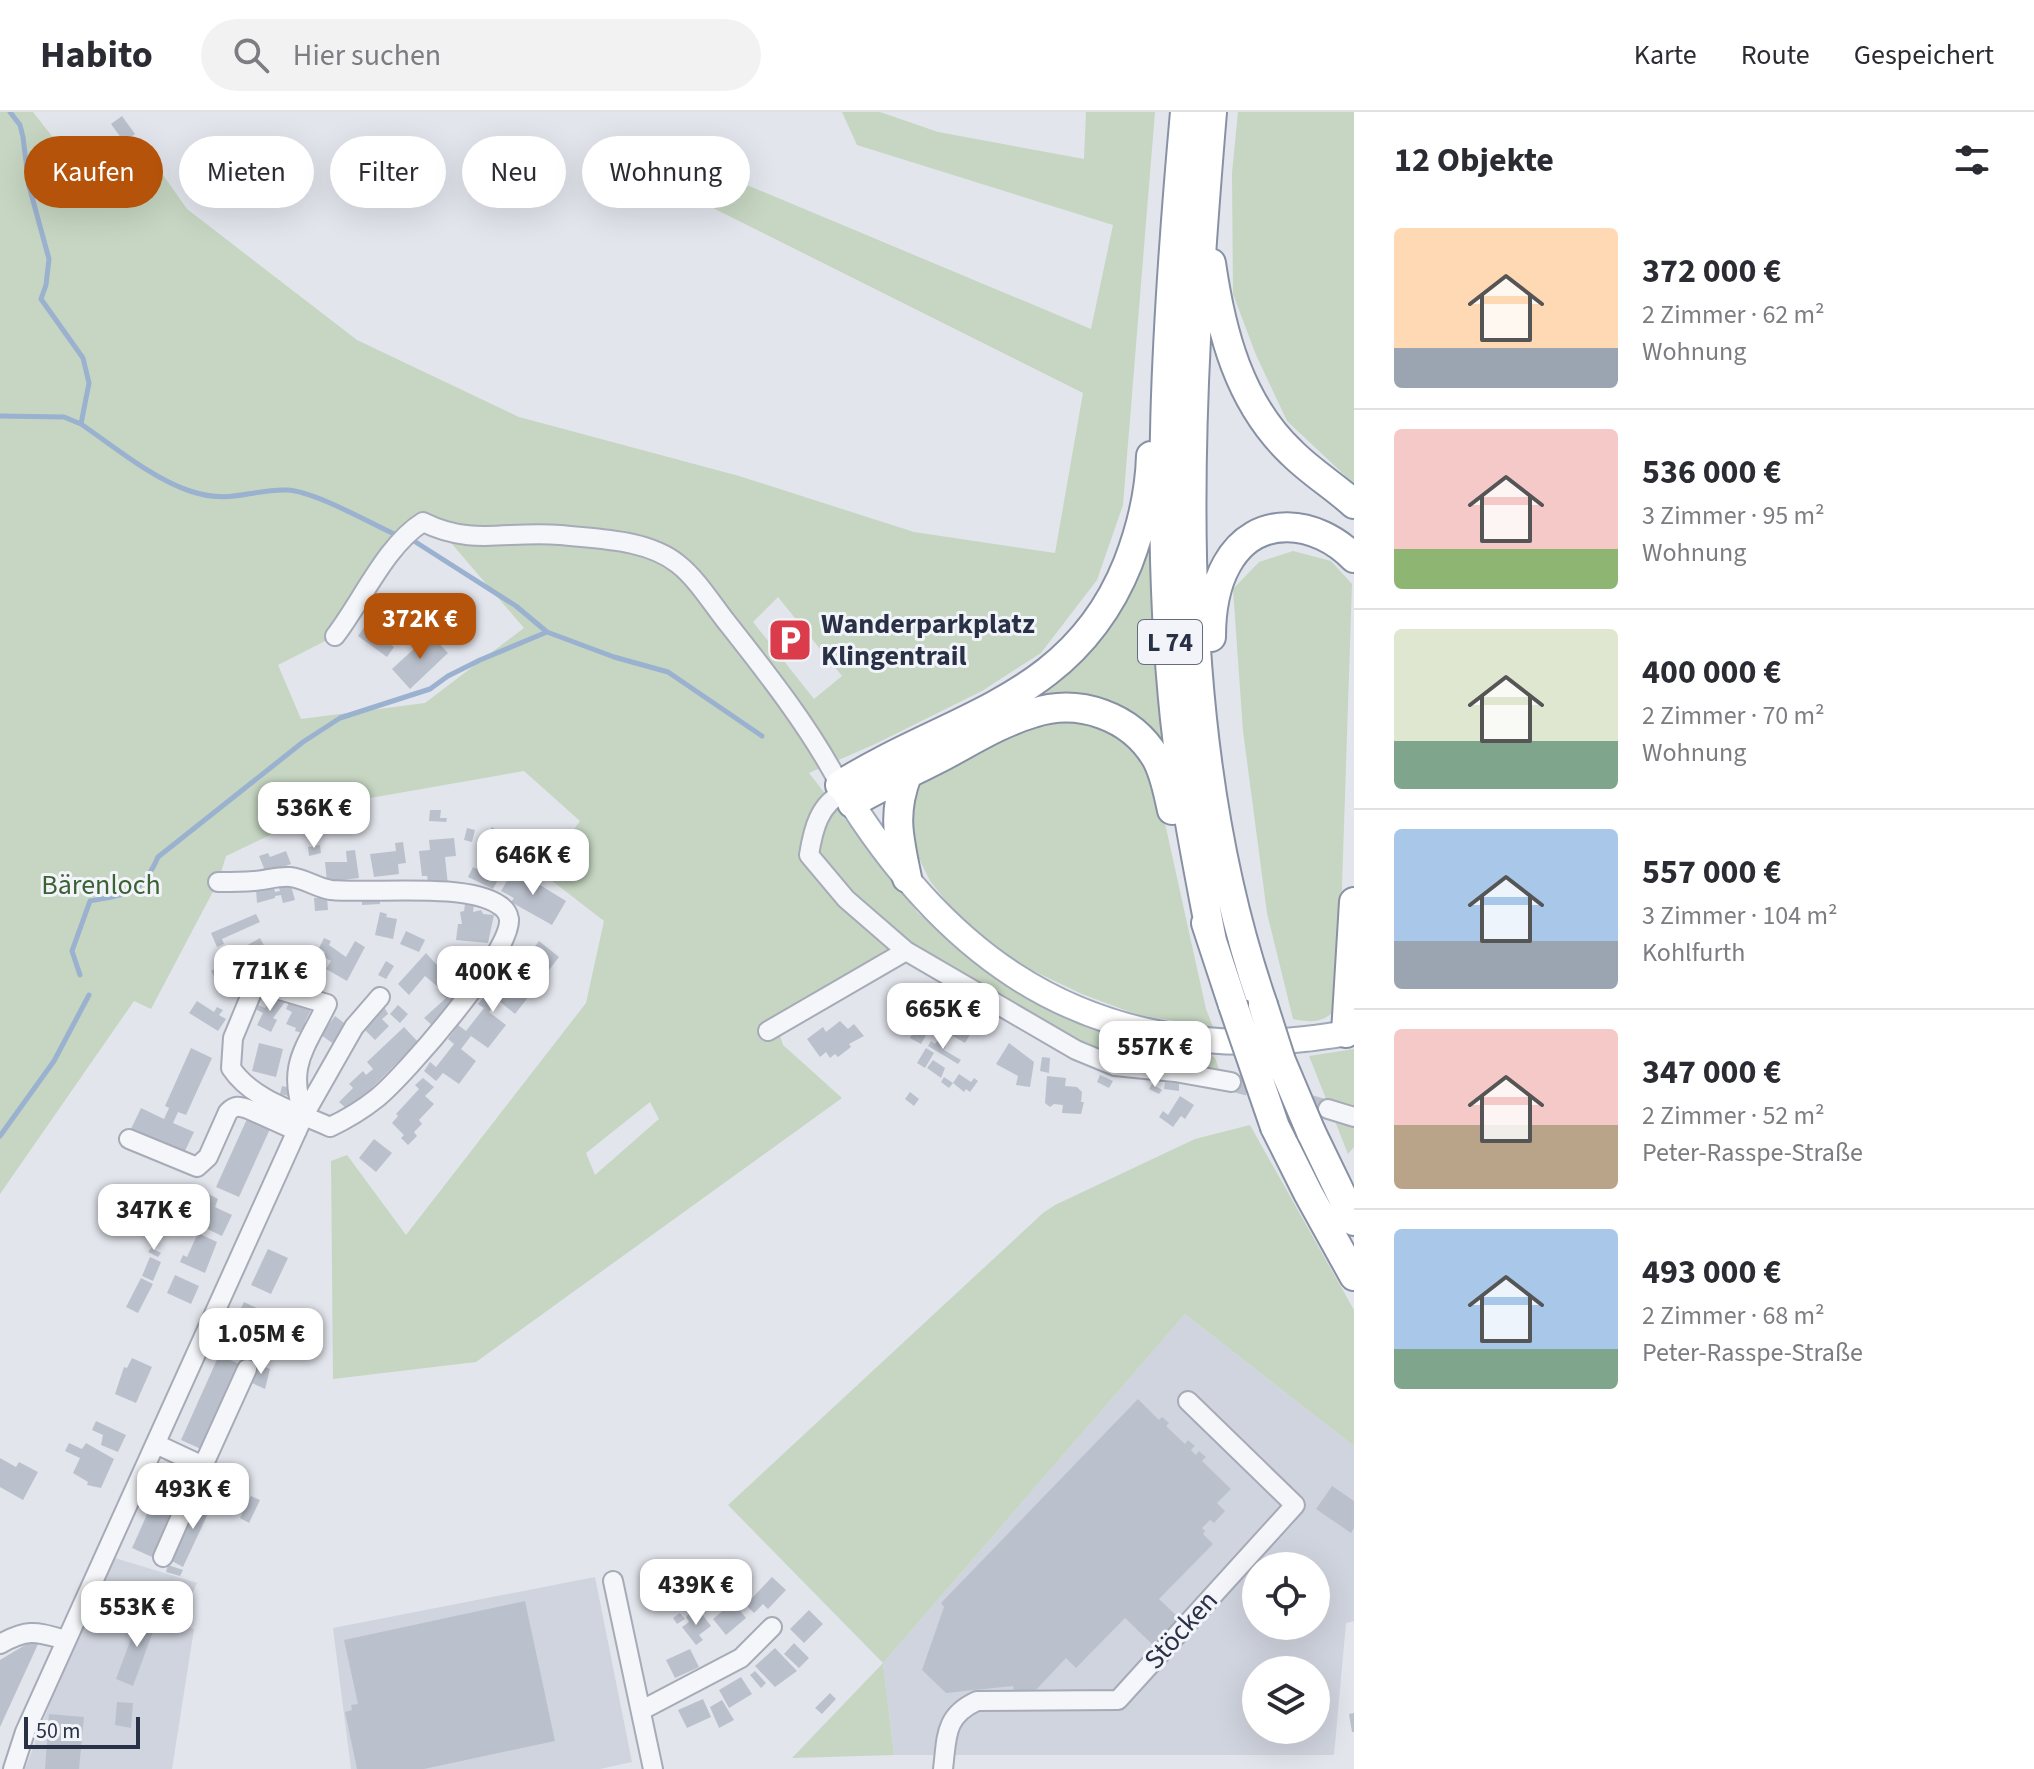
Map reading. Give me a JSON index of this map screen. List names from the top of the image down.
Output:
{
  "streets": {
    "highway": ["L 74"],
    "street": ["Stöcken"]
  },
  "parks": ["Bärenloch"],
  "places": {
    "parking": ["Wanderparkplatz Klingentrail"]
  },
  "scale_bar": "50 m",
  "page": {
    "header": "Habito",
    "search": "Hier suchen",
    "nav": ["Karte", "Route", "Gespeichert"],
    "heading": "12 Objekte",
    "chip": [
      "Kaufen",
      "Mieten",
      "Filter",
      "Neu",
      "Wohnung"
    ],
    "list": [
      {
        "name": "372 000 €",
        "note": "2 Zimmer · 62 m² · Wohnung"
      },
      {
        "name": "536 000 €",
        "note": "3 Zimmer · 95 m² · Wohnung"
      },
      {
        "name": "400 000 €",
        "note": "2 Zimmer · 70 m² · Wohnung"
      },
      {
        "name": "557 000 €",
        "note": "3 Zimmer · 104 m² · Kohlfurth"
      },
      {
        "name": "347 000 €",
        "note": "2 Zimmer · 52 m² · Peter-Rasspe-Straße"
      },
      {
        "name": "493 000 €",
        "note": "2 Zimmer · 68 m² · Peter-Rasspe-Straße"
      }
    ],
    "price": [
      "372K €",
      "536K €",
      "646K €",
      "771K €",
      "400K €",
      "665K €",
      "557K €",
      "347K €",
      "1.05M €",
      "493K €",
      "439K €",
      "553K €"
    ],
    "scale": "50 m"
  }
}
